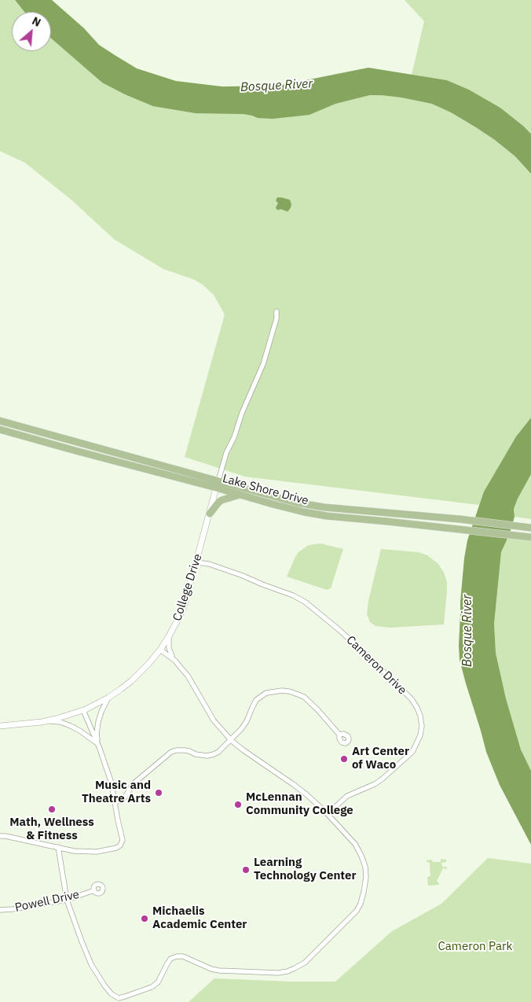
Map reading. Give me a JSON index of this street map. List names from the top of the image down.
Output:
{
  "streets": {
    "main road": ["Lake Shore Drive"],
    "street": ["College Drive", "Cameron Drive", "Powell Drive"]
  },
  "crossings": [
    ["Lake Shore Drive", "College Drive"],
    ["College Drive", "Cameron Drive"]
  ],
  "water": ["Bosque River"],
  "parks": ["Cameron Park"],
  "places": [
    "Art Center of Waco",
    "Music and Theatre Arts",
    "McLennan Community College",
    "Math, Wellness & Fitness",
    "Learning Technology Center",
    "Michaelis Academic Center"
  ],
  "north": "top right"
}
